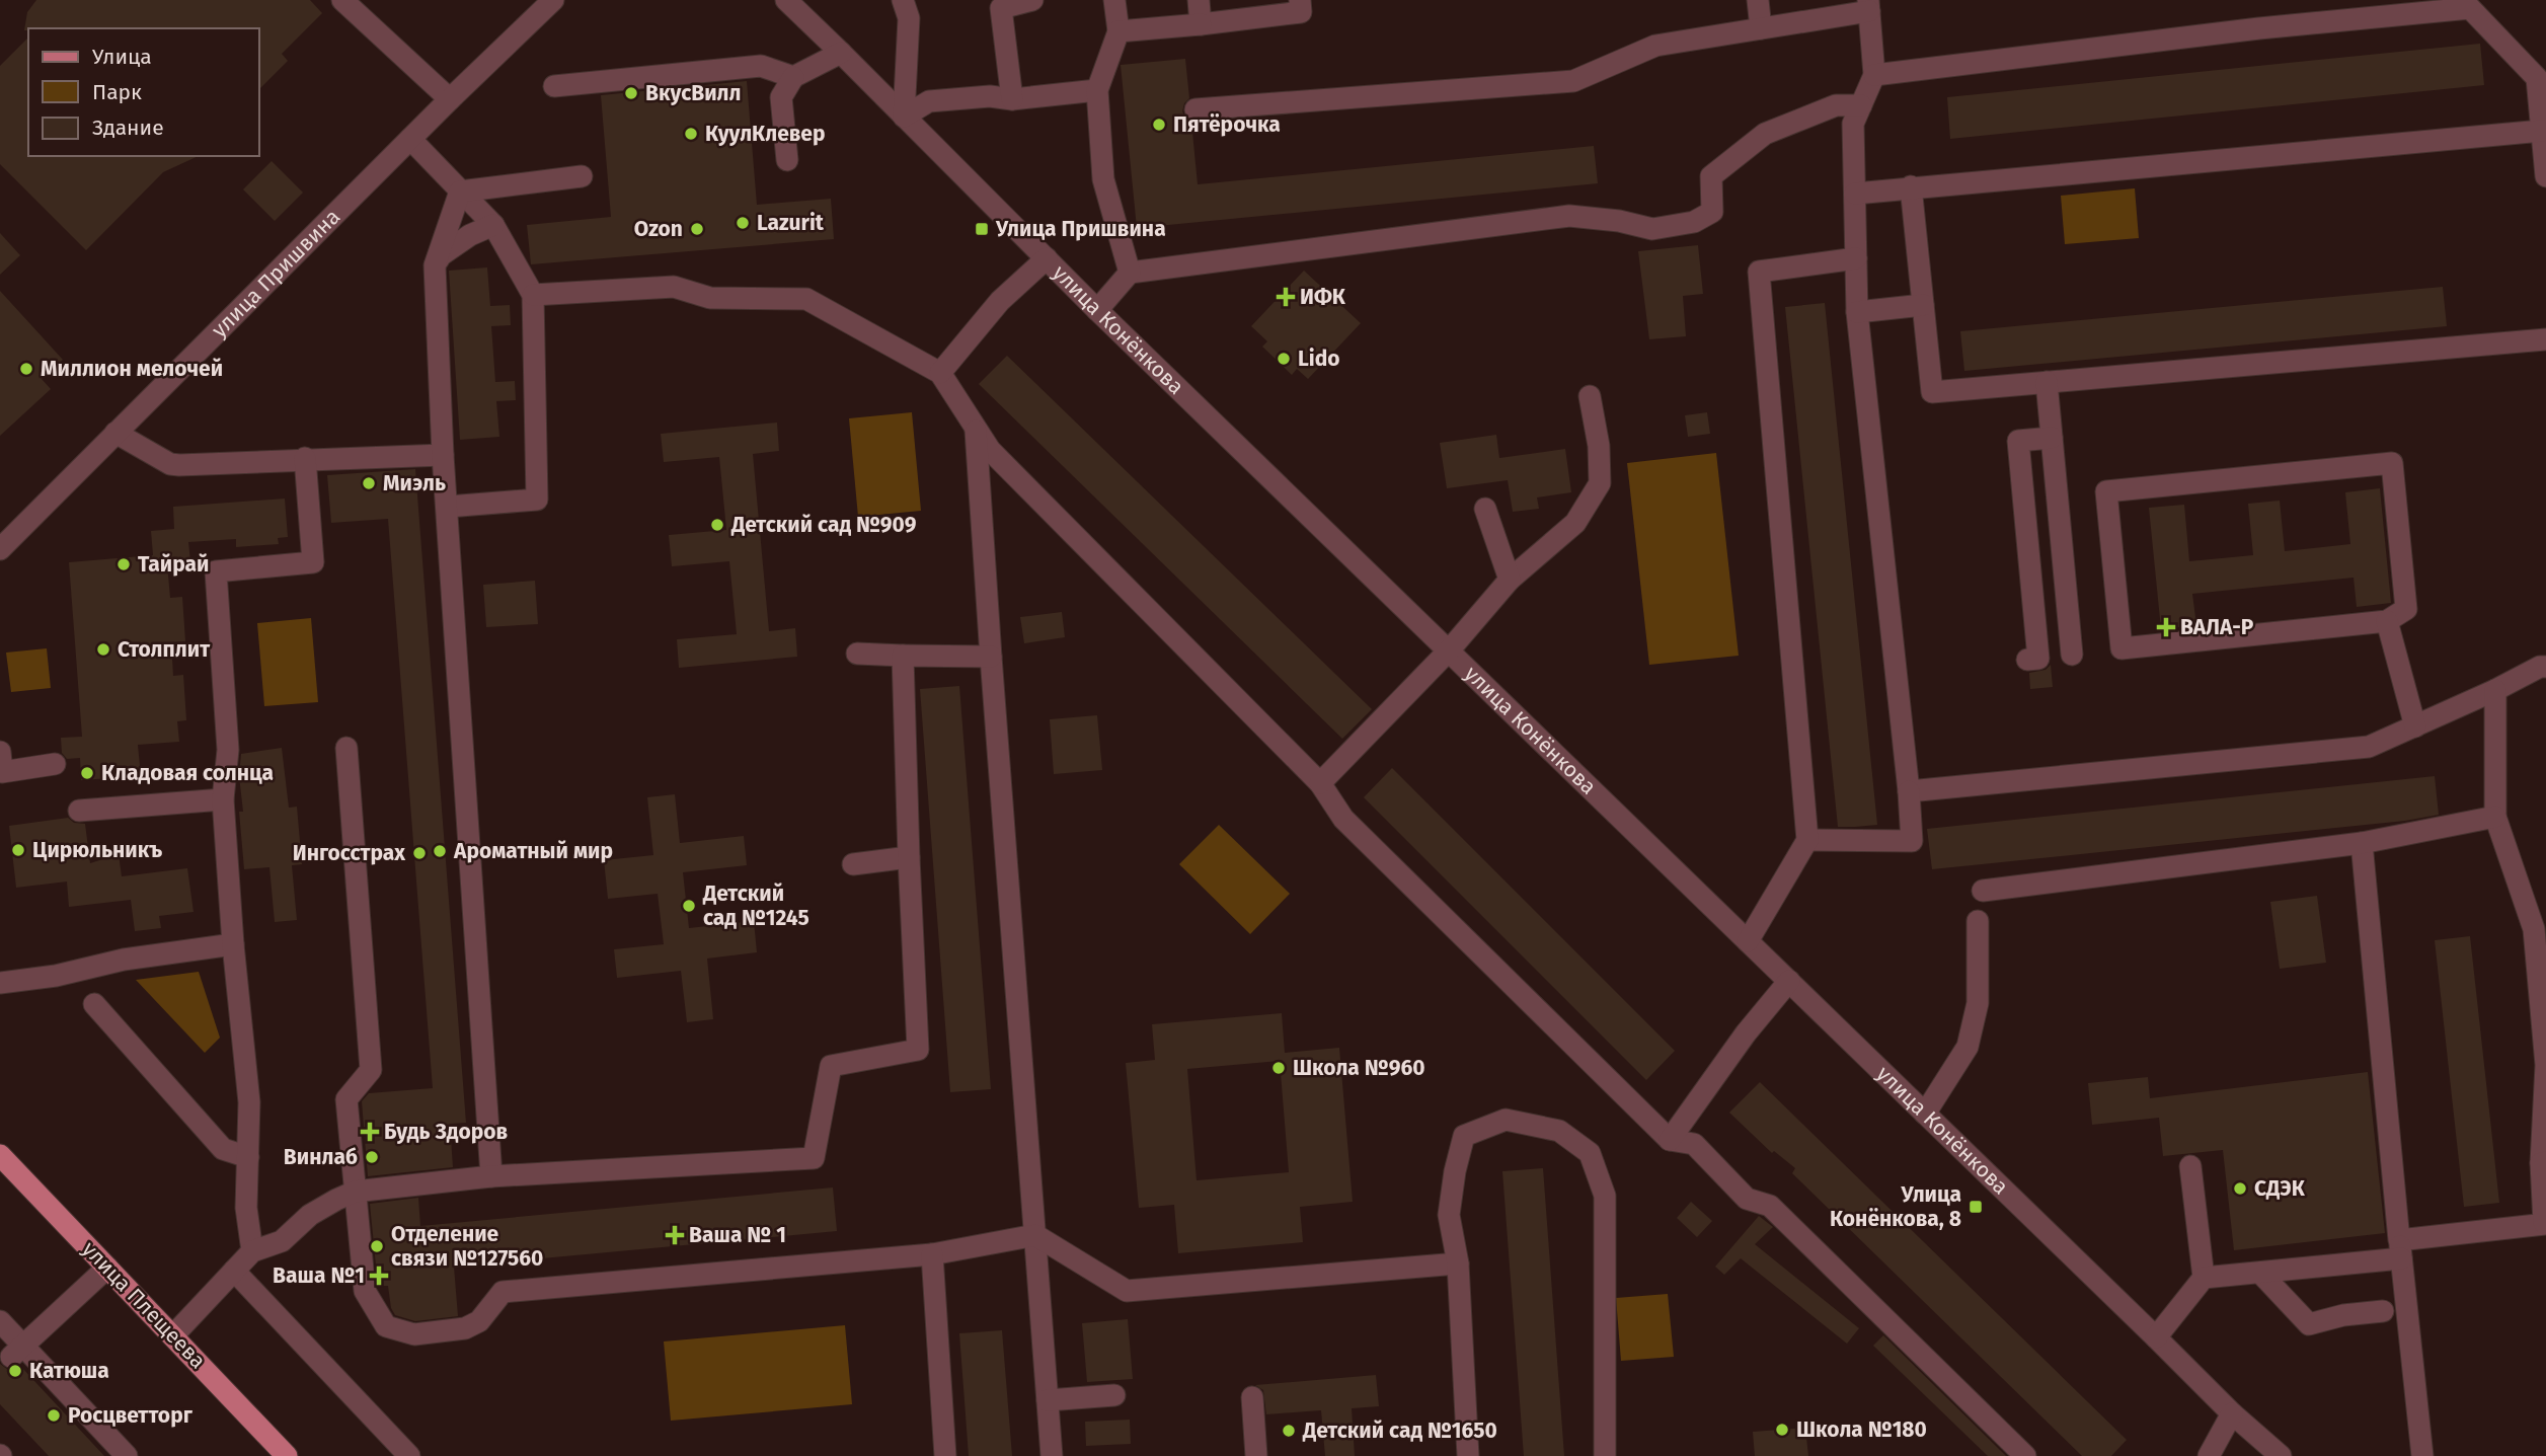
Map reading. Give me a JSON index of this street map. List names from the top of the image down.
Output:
{
  "streets": {
    "main road": ["улица Плещеева"],
    "street": ["улица Пришвина", "улица Конёнкова"]
  },
  "places": {
    "other": [
      "ВкусВилл",
      "Пятёрочка",
      "КуулКлевер",
      "Lazurit",
      "Ozon",
      "Lido",
      "Миллион мелочей",
      "Миэль",
      "Детский сад №909",
      "Тайрай",
      "Столплит",
      "Кладовая солнца",
      "Цирюльникъ",
      "Ароматный мир",
      "Ингосстрах",
      "Детский сад №1245",
      "Школа №960",
      "Винлаб",
      "СДЭК",
      "Отделение связи №127560",
      "Катюша",
      "Росцветторг",
      "Школа №180",
      "Детский сад №1650"
    ],
    "transit": ["Улица Пришвина", "Улица Конёнкова, 8"],
    "health": [
      "ИФК",
      "ВАЛА-Р",
      "Будь Здоров",
      "Ваша № 1",
      "Ваша №1"
    ]
  },
  "legend": ["Улица", "Парк", "Здание"]
}
